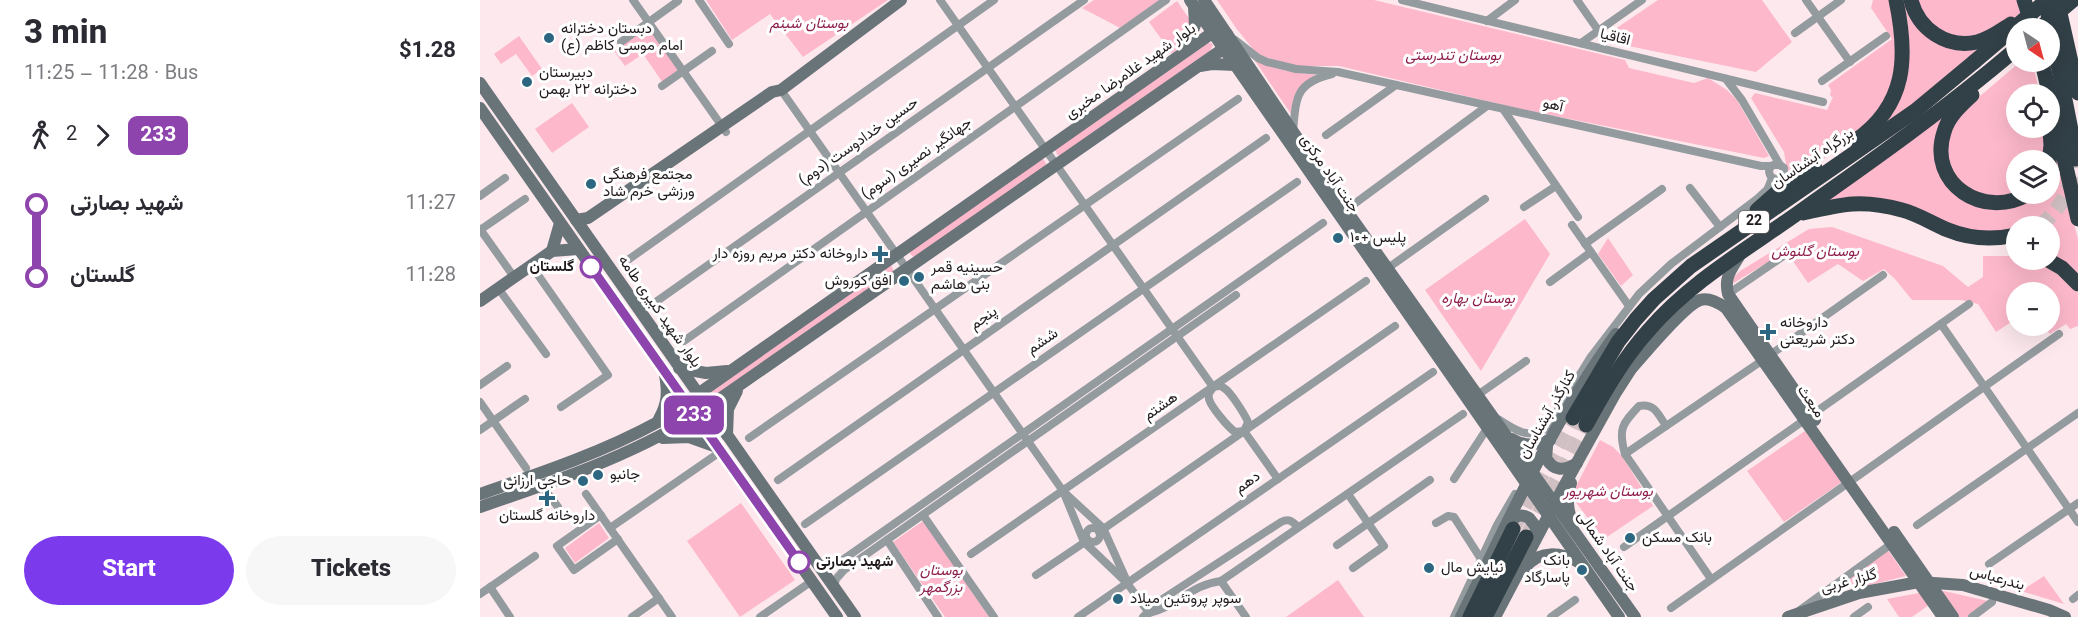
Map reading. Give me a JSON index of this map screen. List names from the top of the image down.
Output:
{
  "streets": {
    "highway": ["بزرگراه آبشناسان", "22"],
    "main road": [
      "بلوار شهید غلامرضا مخبری",
      "جنت آباد مرکزی",
      "بلوار شهید کبیری طامه",
      "مبعث",
      "کنارگذر آبشناسان",
      "جنت آباد شمالی",
      "بندرعباس",
      "گلزار غربی"
    ],
    "street": [
      "اقاقیا",
      "آهو",
      "حسین خدادوست (دوم)",
      "جهانگیر نصیری (سوم)",
      "پنجم",
      "ششم",
      "هشتم",
      "دهم"
    ]
  },
  "crossings": [
    ["بلوار شهید غلامرضا مخبری", "آهو"],
    ["بلوار شهید غلامرضا مخبری", "جنت آباد مرکزی"],
    ["بلوار شهید غلامرضا مخبری", "بلوار شهید کبیری طامه"],
    ["آهو", "جنت آباد مرکزی"],
    ["بزرگراه آبشناسان", "کنارگذر آبشناسان"],
    ["جنت آباد مرکزی", "کنارگذر آبشناسان"],
    ["جنت آباد مرکزی", "جنت آباد شمالی"],
    ["مبعث", "بندرعباس"],
    ["مبعث", "گلزار غربی"],
    ["کنارگذر آبشناسان", "جنت آباد شمالی"],
    ["بندرعباس", "گلزار غربی"]
  ],
  "parks": [
    "بوستان شبنم",
    "بوستان تندرستی",
    "بوستان گلنوش",
    "بوستان بهاره",
    "بوستان شهریور",
    "بوستان بزرگمهر"
  ],
  "places": {
    "other": [
      "دبستان دخترانه امام موسی کاظم (ع)",
      "دبیرستان دخترانه ۲۲ بهمن",
      "مجتمع فرهنگی ورزشی خرم شاد",
      "پلیس +۱۰",
      "گلستان",
      "حسینیه قمر بنی هاشم",
      "افق کوروش",
      "جانبو",
      "حاجی ارزانی",
      "بانک مسکن",
      "شهید بصارتی",
      "نیایش مال",
      "بانک پاسارگاد",
      "سوپر پروتئین میلاد"
    ],
    "health": ["داروخانه دکتر مریم روزه دار", "داروخانه دکتر شریعتی", "داروخانه گلستان"]
  },
  "lines": ["bus line 233"],
  "north": "bottom right",
  "page": {
    "heading": ["3 min", "11:25 – 11:28 · Bus", "$1.28"],
    "on_map": "233",
    "map_buttons": ["+", "−"],
    "legs": ["2", "233"],
    "list": [
      {
        "name": "شهید بصارتی",
        "value": "11:27"
      },
      {
        "name": "گلستان",
        "value": "11:28"
      }
    ],
    "buttons": ["Start", "Tickets"]
  }
}
